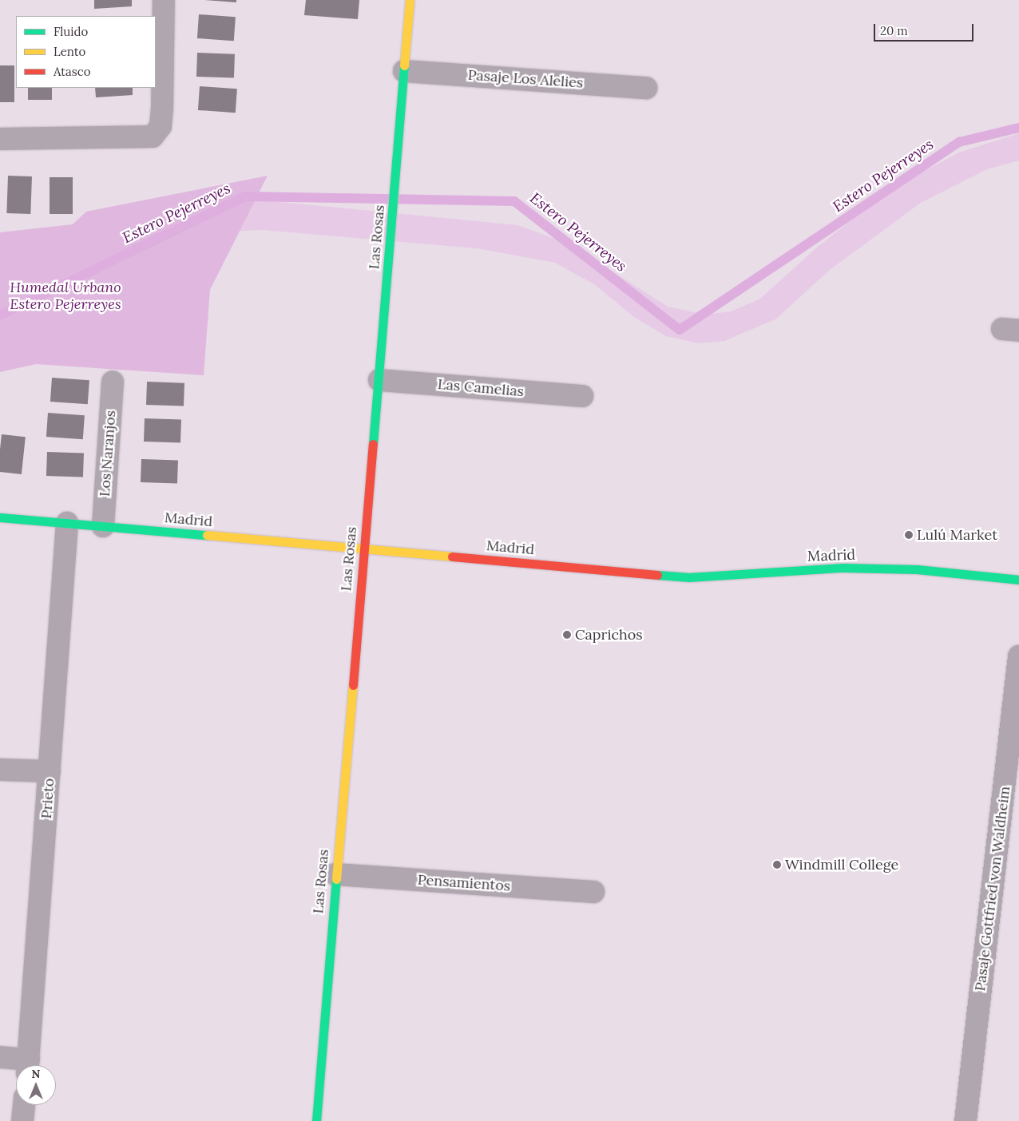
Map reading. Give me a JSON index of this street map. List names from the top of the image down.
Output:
{
  "streets": {
    "street": [
      "Pasaje Los Alelies",
      "Las Rosas",
      "Las Camelias",
      "Los Naranjos",
      "Madrid",
      "Prieto",
      "Pensamientos",
      "Pasaje Gottfried von Waldheim"
    ]
  },
  "crossings": [
    ["Pasaje Los Alelies", "Las Rosas"],
    ["Las Rosas", "Las Camelias"],
    ["Las Rosas", "Madrid"],
    ["Las Rosas", "Pensamientos"],
    ["Los Naranjos", "Madrid"],
    ["Madrid", "Prieto"]
  ],
  "water": ["Estero Pejerreyes"],
  "parks": ["Humedal Urbano Estero Pejerreyes"],
  "places": ["Lulú Market", "Caprichos", "Windmill College"],
  "legend": ["Fluido", "Lento", "Atasco"],
  "scale_bar": "20 m",
  "north": "top"
}
